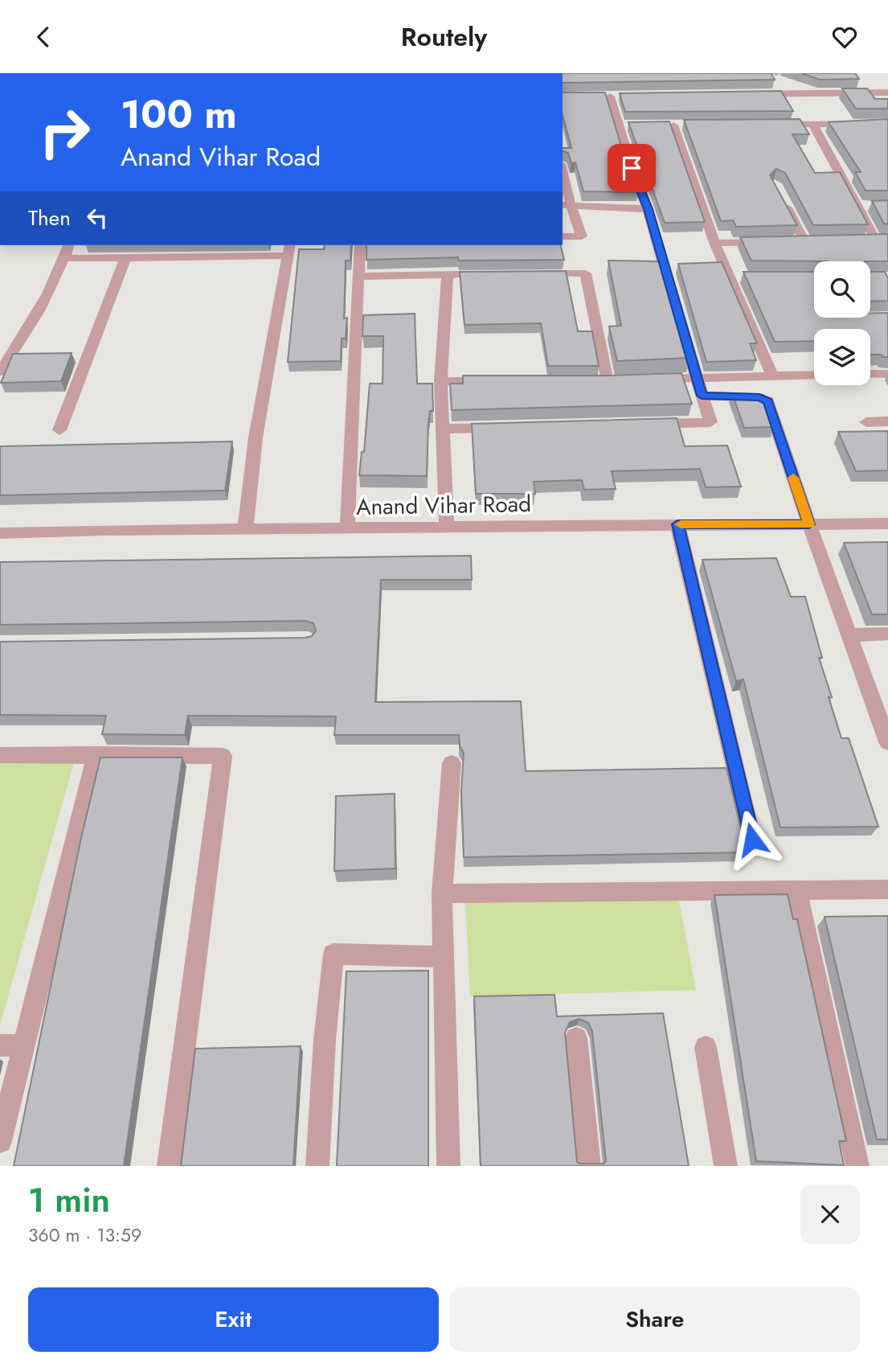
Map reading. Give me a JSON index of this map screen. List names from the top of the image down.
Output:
{
  "streets": {
    "street": ["Anand Vihar Road"]
  },
  "page": {
    "header": "Routely",
    "turn": ["100 m", "Anand Vihar Road"],
    "then": "Then",
    "heading": ["1 min", "360 m · 13:59"],
    "buttons": ["Exit", "Share"]
  }
}
